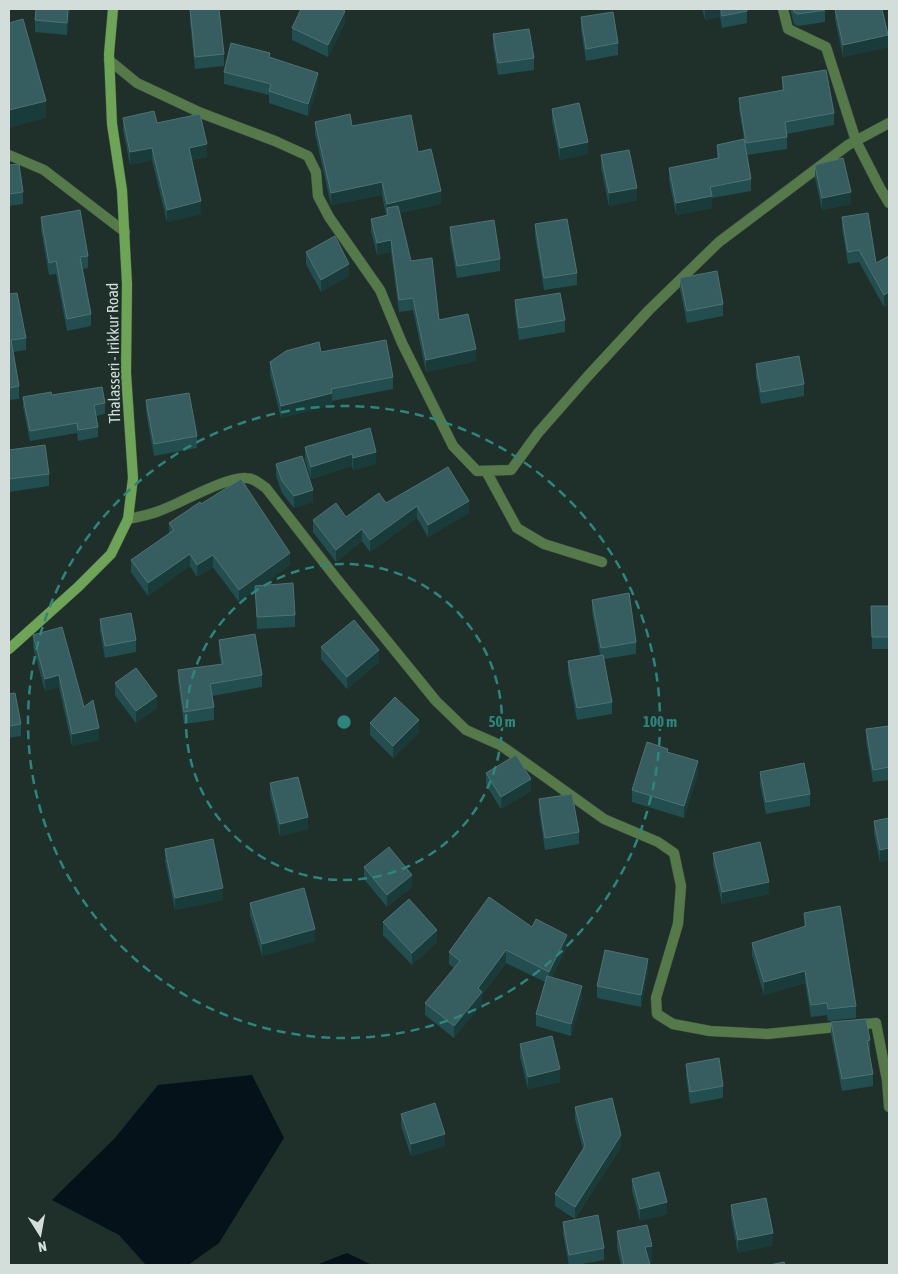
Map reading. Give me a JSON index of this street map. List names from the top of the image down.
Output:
{
  "streets": {
    "main road": ["Thalasseri - Irikkur Road"]
  },
  "north": "bottom",
  "rings": ["50 m", "100 m"]
}
